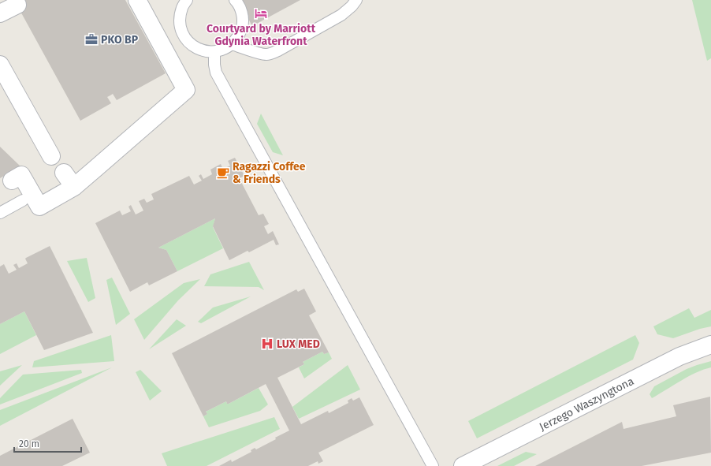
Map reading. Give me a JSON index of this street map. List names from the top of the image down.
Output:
{
  "streets": {
    "street": ["Jerzego Waszyngtona"]
  },
  "places": {
    "hotel": ["Courtyard by Marriott Gdynia Waterfront"],
    "office": ["PKO BP"],
    "cafe": ["Ragazzi Coffee & Friends"],
    "hospital": ["LUX MED"]
  },
  "scale_bar": "20 m"
}
